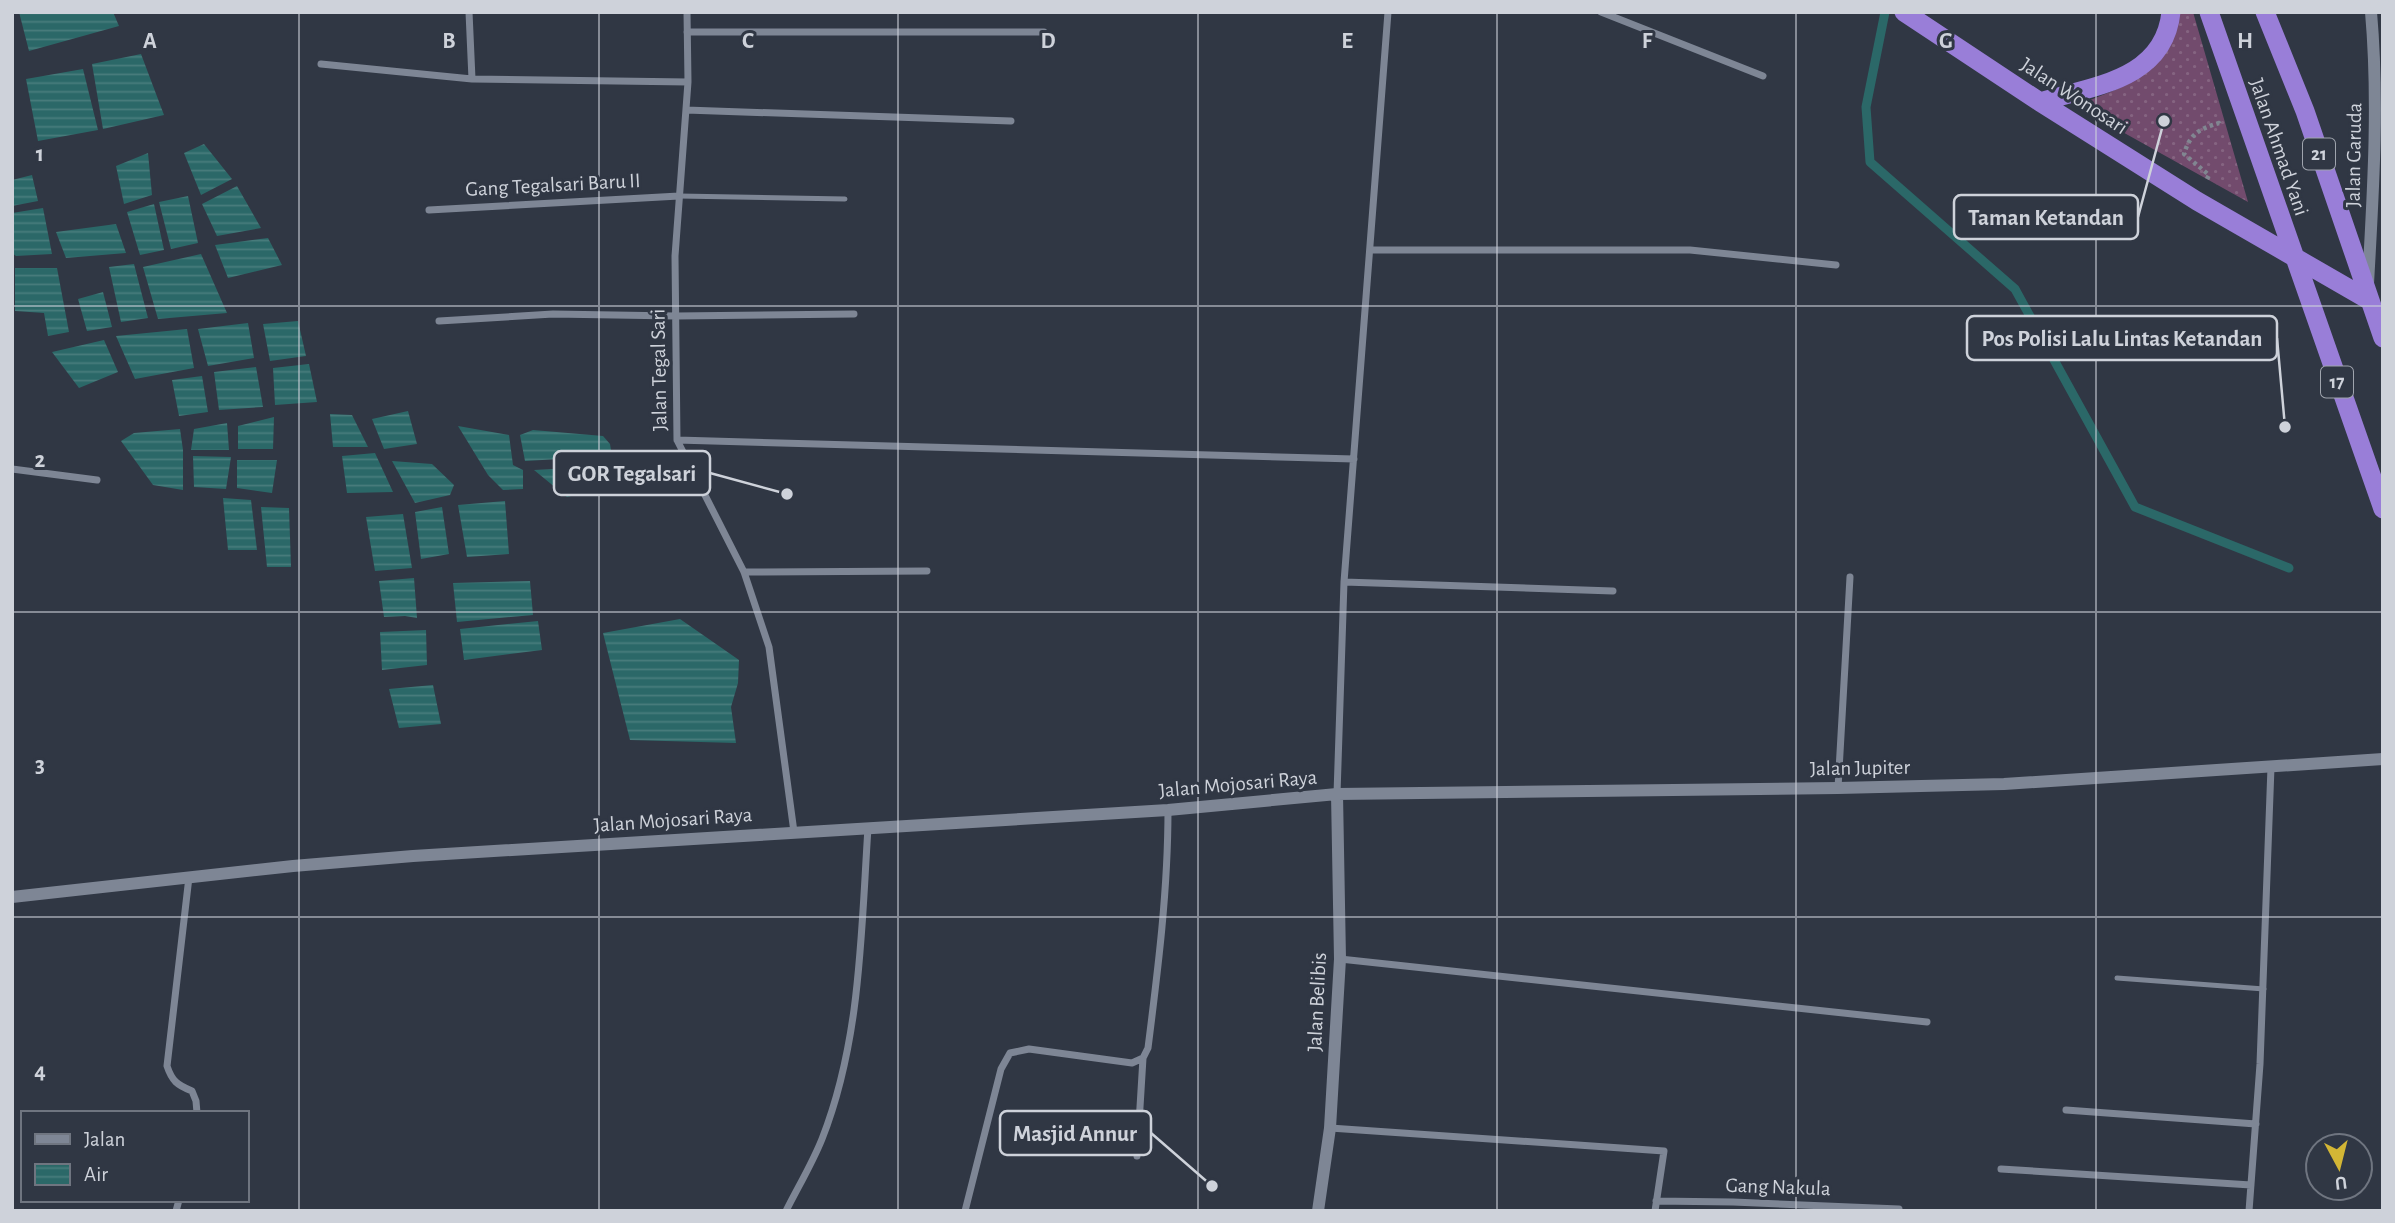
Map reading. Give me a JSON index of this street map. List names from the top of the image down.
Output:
{
  "streets": {
    "highway": [
      "Jalan Wonosari",
      "Jalan Ahmad Yani",
      "21",
      "17"
    ],
    "street": [
      "Jalan Garuda",
      "Gang Tegalsari Baru II",
      "Jalan Tegal Sari",
      "Jalan Jupiter",
      "Jalan Mojosari Raya",
      "Jalan Belibis",
      "Gang Nakula"
    ]
  },
  "crossings": [
    ["Jalan Wonosari", "Jalan Ahmad Yani"],
    ["Jalan Wonosari", "Jalan Garuda"],
    ["Jalan Wonosari", "17"],
    ["Jalan Ahmad Yani", "Jalan Garuda"],
    ["Jalan Ahmad Yani", "17"],
    ["Gang Tegalsari Baru II", "Jalan Tegal Sari"],
    ["Jalan Tegal Sari", "Jalan Mojosari Raya"],
    ["Jalan Jupiter", "Jalan Mojosari Raya"],
    ["Jalan Jupiter", "Jalan Belibis"],
    ["Jalan Mojosari Raya", "Jalan Belibis"]
  ],
  "places": [
    "Taman Ketandan",
    "Pos Polisi Lalu Lintas Ketandan",
    "GOR Tegalsari",
    "Masjid Annur"
  ],
  "legend": ["Jalan", "Air"],
  "north": "bottom",
  "grid": {
    "columns": [
      "A",
      "B",
      "C",
      "D",
      "E",
      "F",
      "G",
      "H"
    ],
    "rows": [
      "1",
      "2",
      "3",
      "4"
    ]
  }
}
